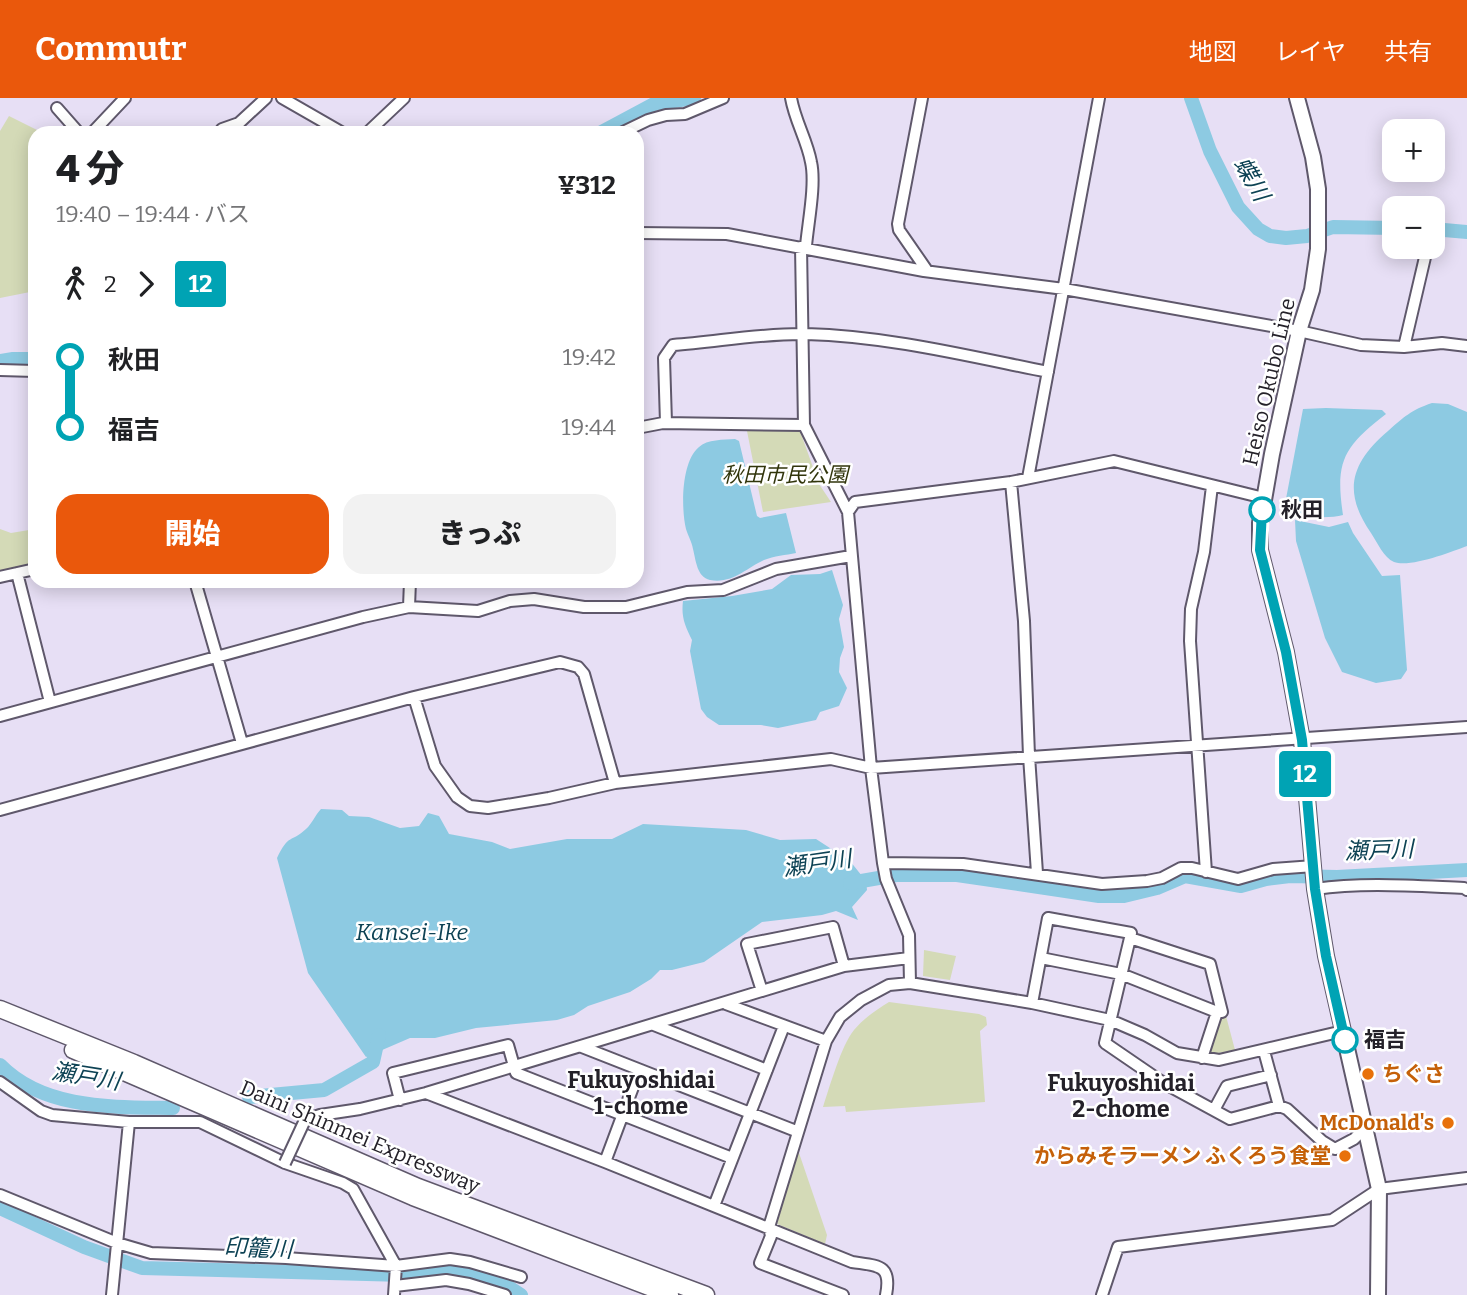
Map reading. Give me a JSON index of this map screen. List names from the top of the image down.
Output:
{
  "streets": {
    "highway": ["Daini Shinmei Expressway"],
    "main road": ["Heiso Okubo Line"]
  },
  "districts": ["Fukuyoshidai 1-chome", "Fukuyoshidai 2-chome"],
  "water": [
    "蝶川",
    "瀬戸川",
    "Kansei-Ike",
    "印籠川"
  ],
  "parks": ["秋田市民公園"],
  "places": [
    "秋田",
    "福吉",
    "ちぐさ",
    "McDonald's",
    "からみそラーメン ふくろう食堂"
  ],
  "lines": ["bus line 12"],
  "page": {
    "header": "Commutr",
    "nav": ["地図", "レイヤ", "共有"],
    "on_map": "12",
    "map_buttons": ["+", "−"],
    "heading": ["4 分", "19:40 – 19:44 · バス", "¥312"],
    "legs": ["2", "12"],
    "list": [
      {
        "name": "秋田",
        "value": "19:42"
      },
      {
        "name": "福吉",
        "value": "19:44"
      }
    ],
    "buttons": ["開始", "きっぷ"]
  }
}
